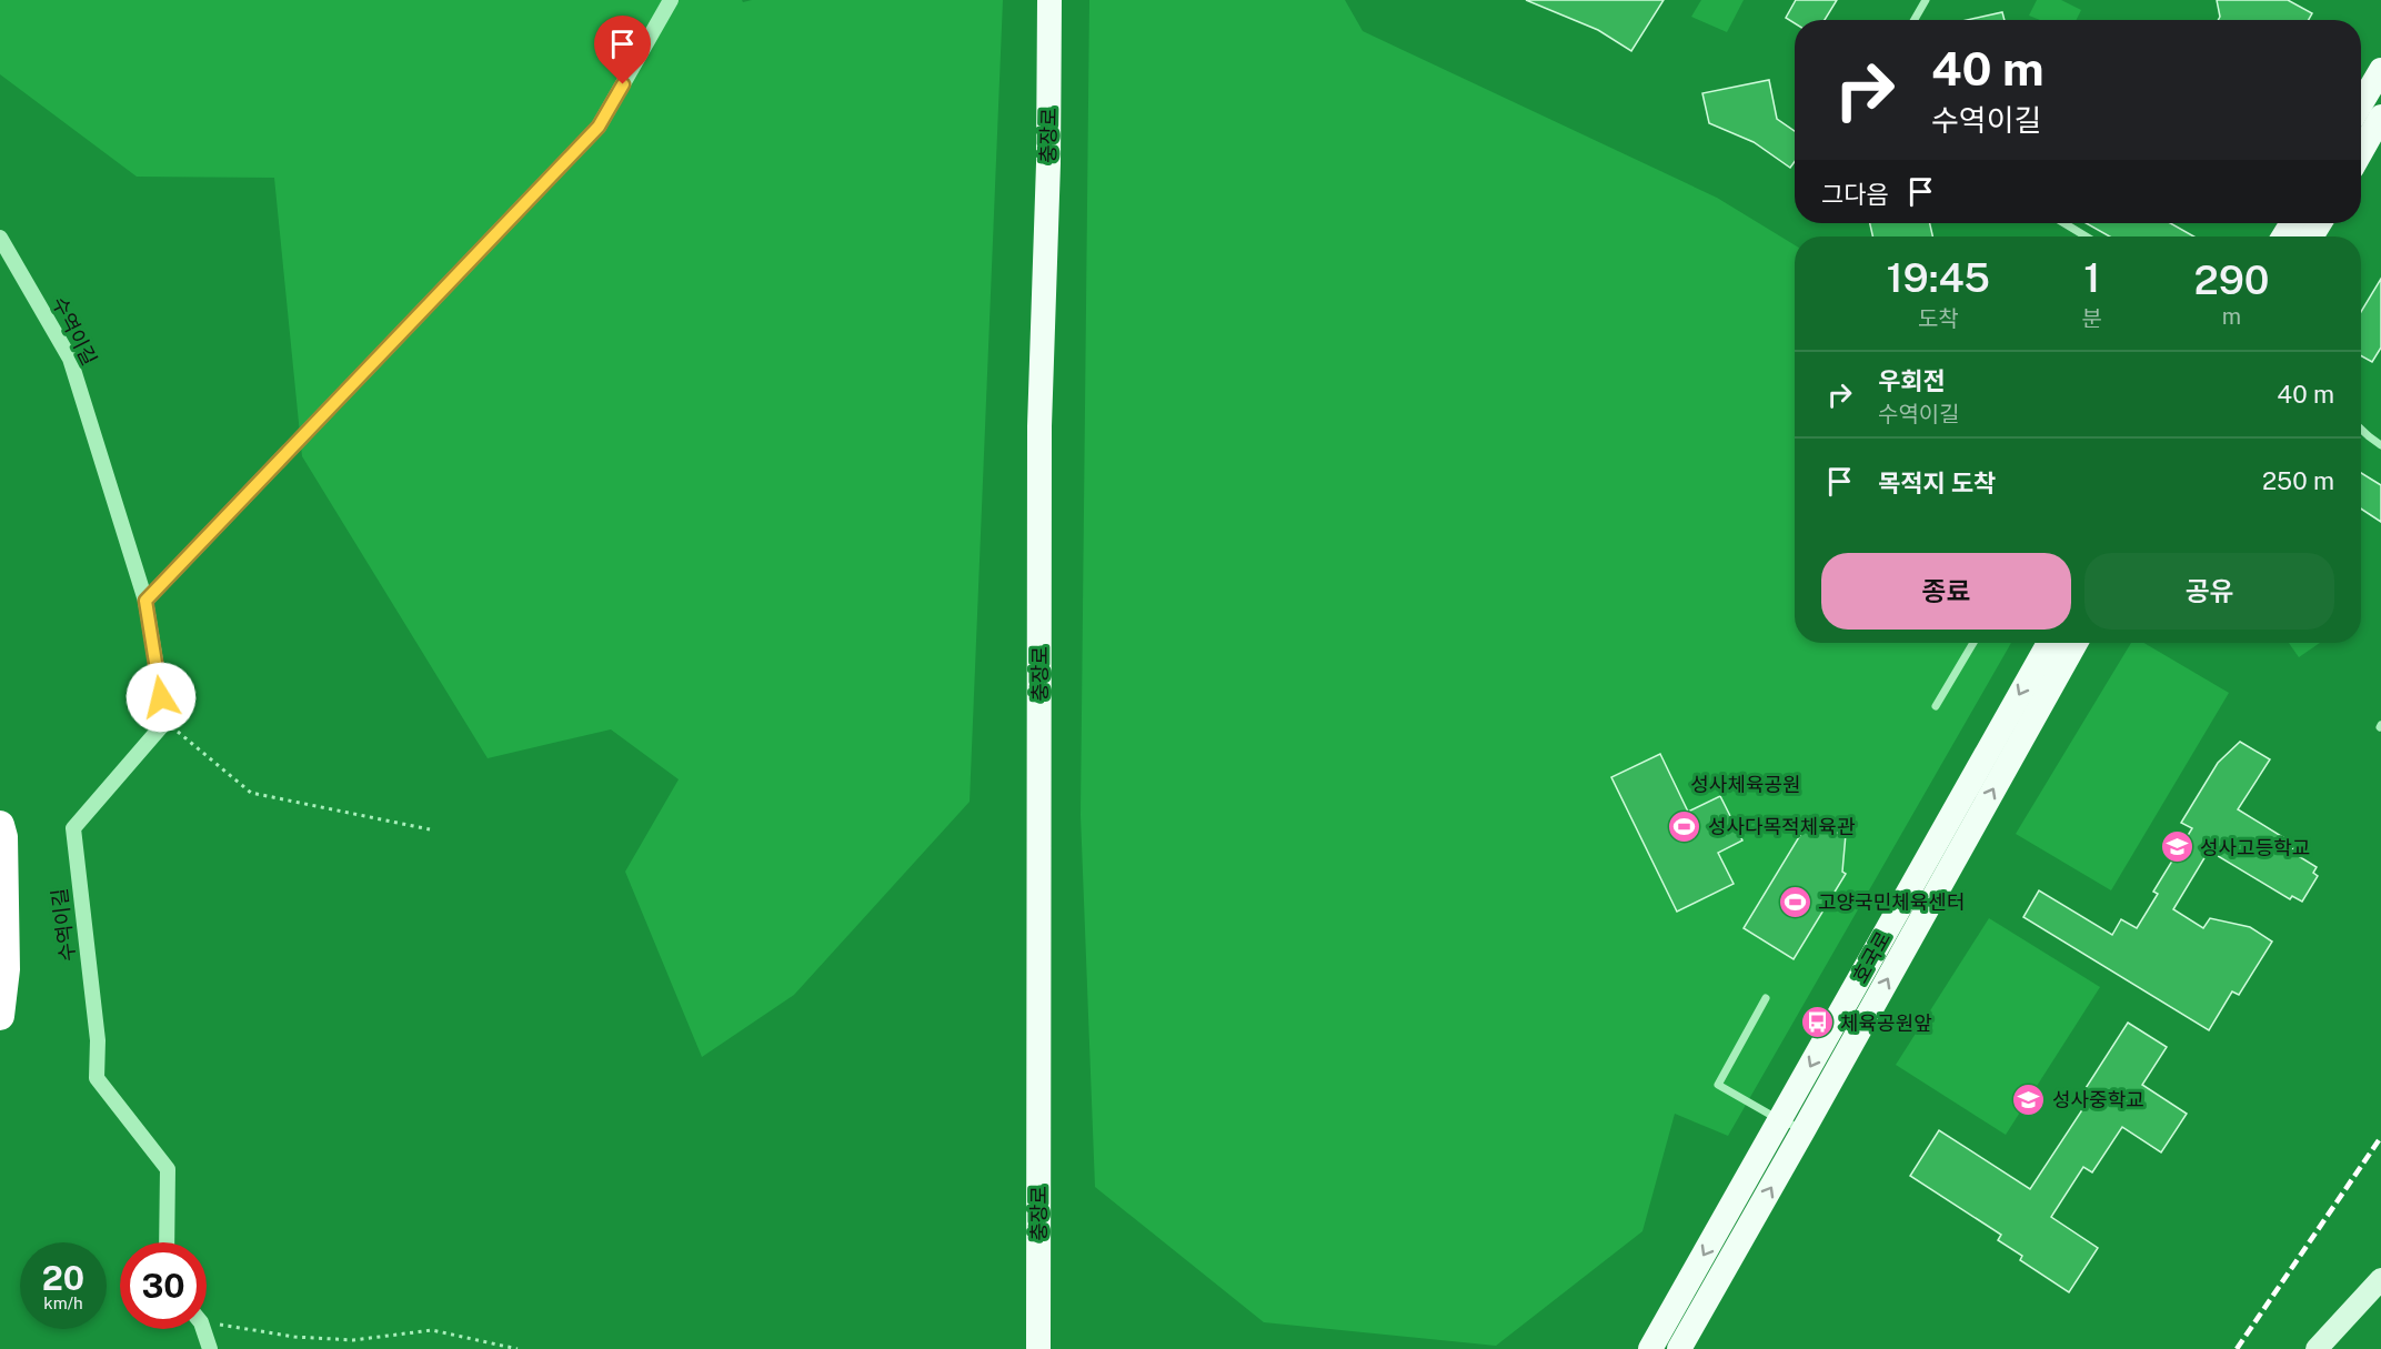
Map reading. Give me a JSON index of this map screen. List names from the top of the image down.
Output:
{
  "streets": {
    "main road": ["충장로", "호국로"],
    "street": ["수역이길"]
  },
  "parks": ["성사체육공원"],
  "places": {
    "sports": ["성사다목적체육관", "고양국민체육센터"],
    "school or university": ["성사고등학교", "성사중학교"],
    "bus stop": ["체육공원앞"]
  },
  "page": {
    "turn": ["40 m", "수역이길"],
    "then": "그다음",
    "eta": [
      "19:45",
      "도착",
      "1",
      "분",
      "290",
      "m"
    ],
    "list": [
      {
        "name": "우회전",
        "note": "수역이길",
        "value": "40 m"
      },
      {
        "name": "목적지 도착",
        "value": "250 m"
      }
    ],
    "buttons": ["종료", "공유"],
    "speed": "20 km/h",
    "limit": "30"
  }
}
